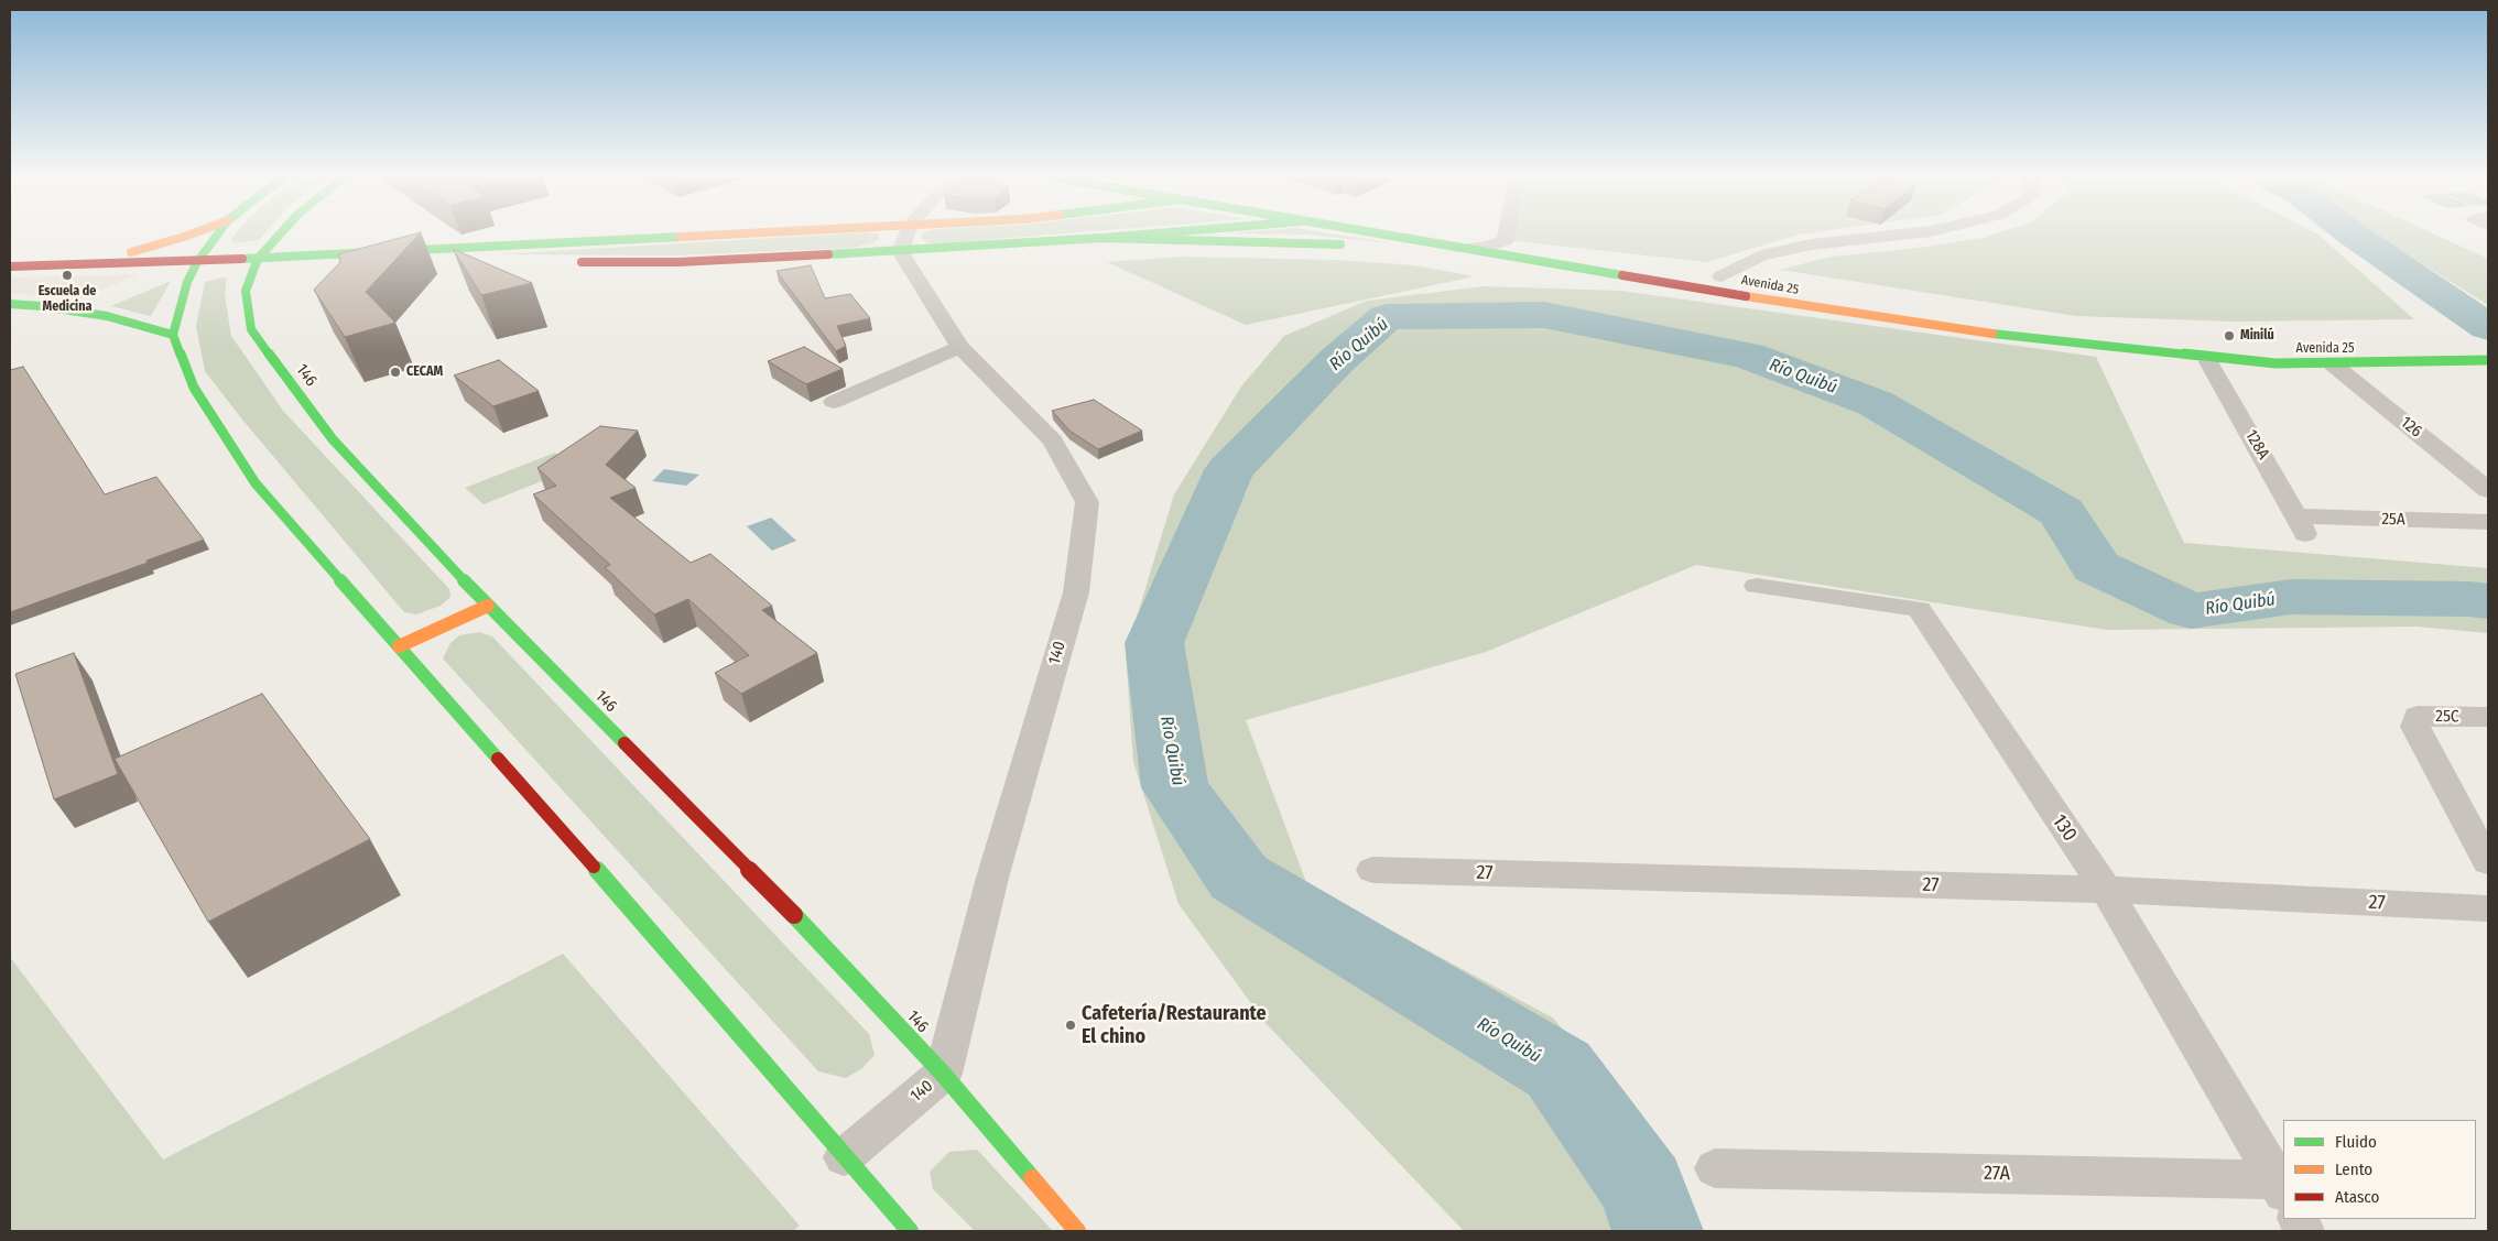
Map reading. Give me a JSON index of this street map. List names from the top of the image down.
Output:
{
  "streets": {
    "main road": ["Avenida 25", "146"],
    "street": [
      "126",
      "128A",
      "25A",
      "140",
      "25C",
      "130",
      "27",
      "27A"
    ]
  },
  "crossings": [
    ["Avenida 25", "126"],
    ["Avenida 25", "128A"],
    ["146", "140"],
    ["128A", "25A"],
    ["130", "27"],
    ["130", "27A"]
  ],
  "water": ["Río Quibú"],
  "places": [
    "Escuela de Medicina",
    "Minilú",
    "CECAM",
    "Cafetería/Restaurante El chino"
  ],
  "legend": ["Fluido", "Lento", "Atasco"]
}
